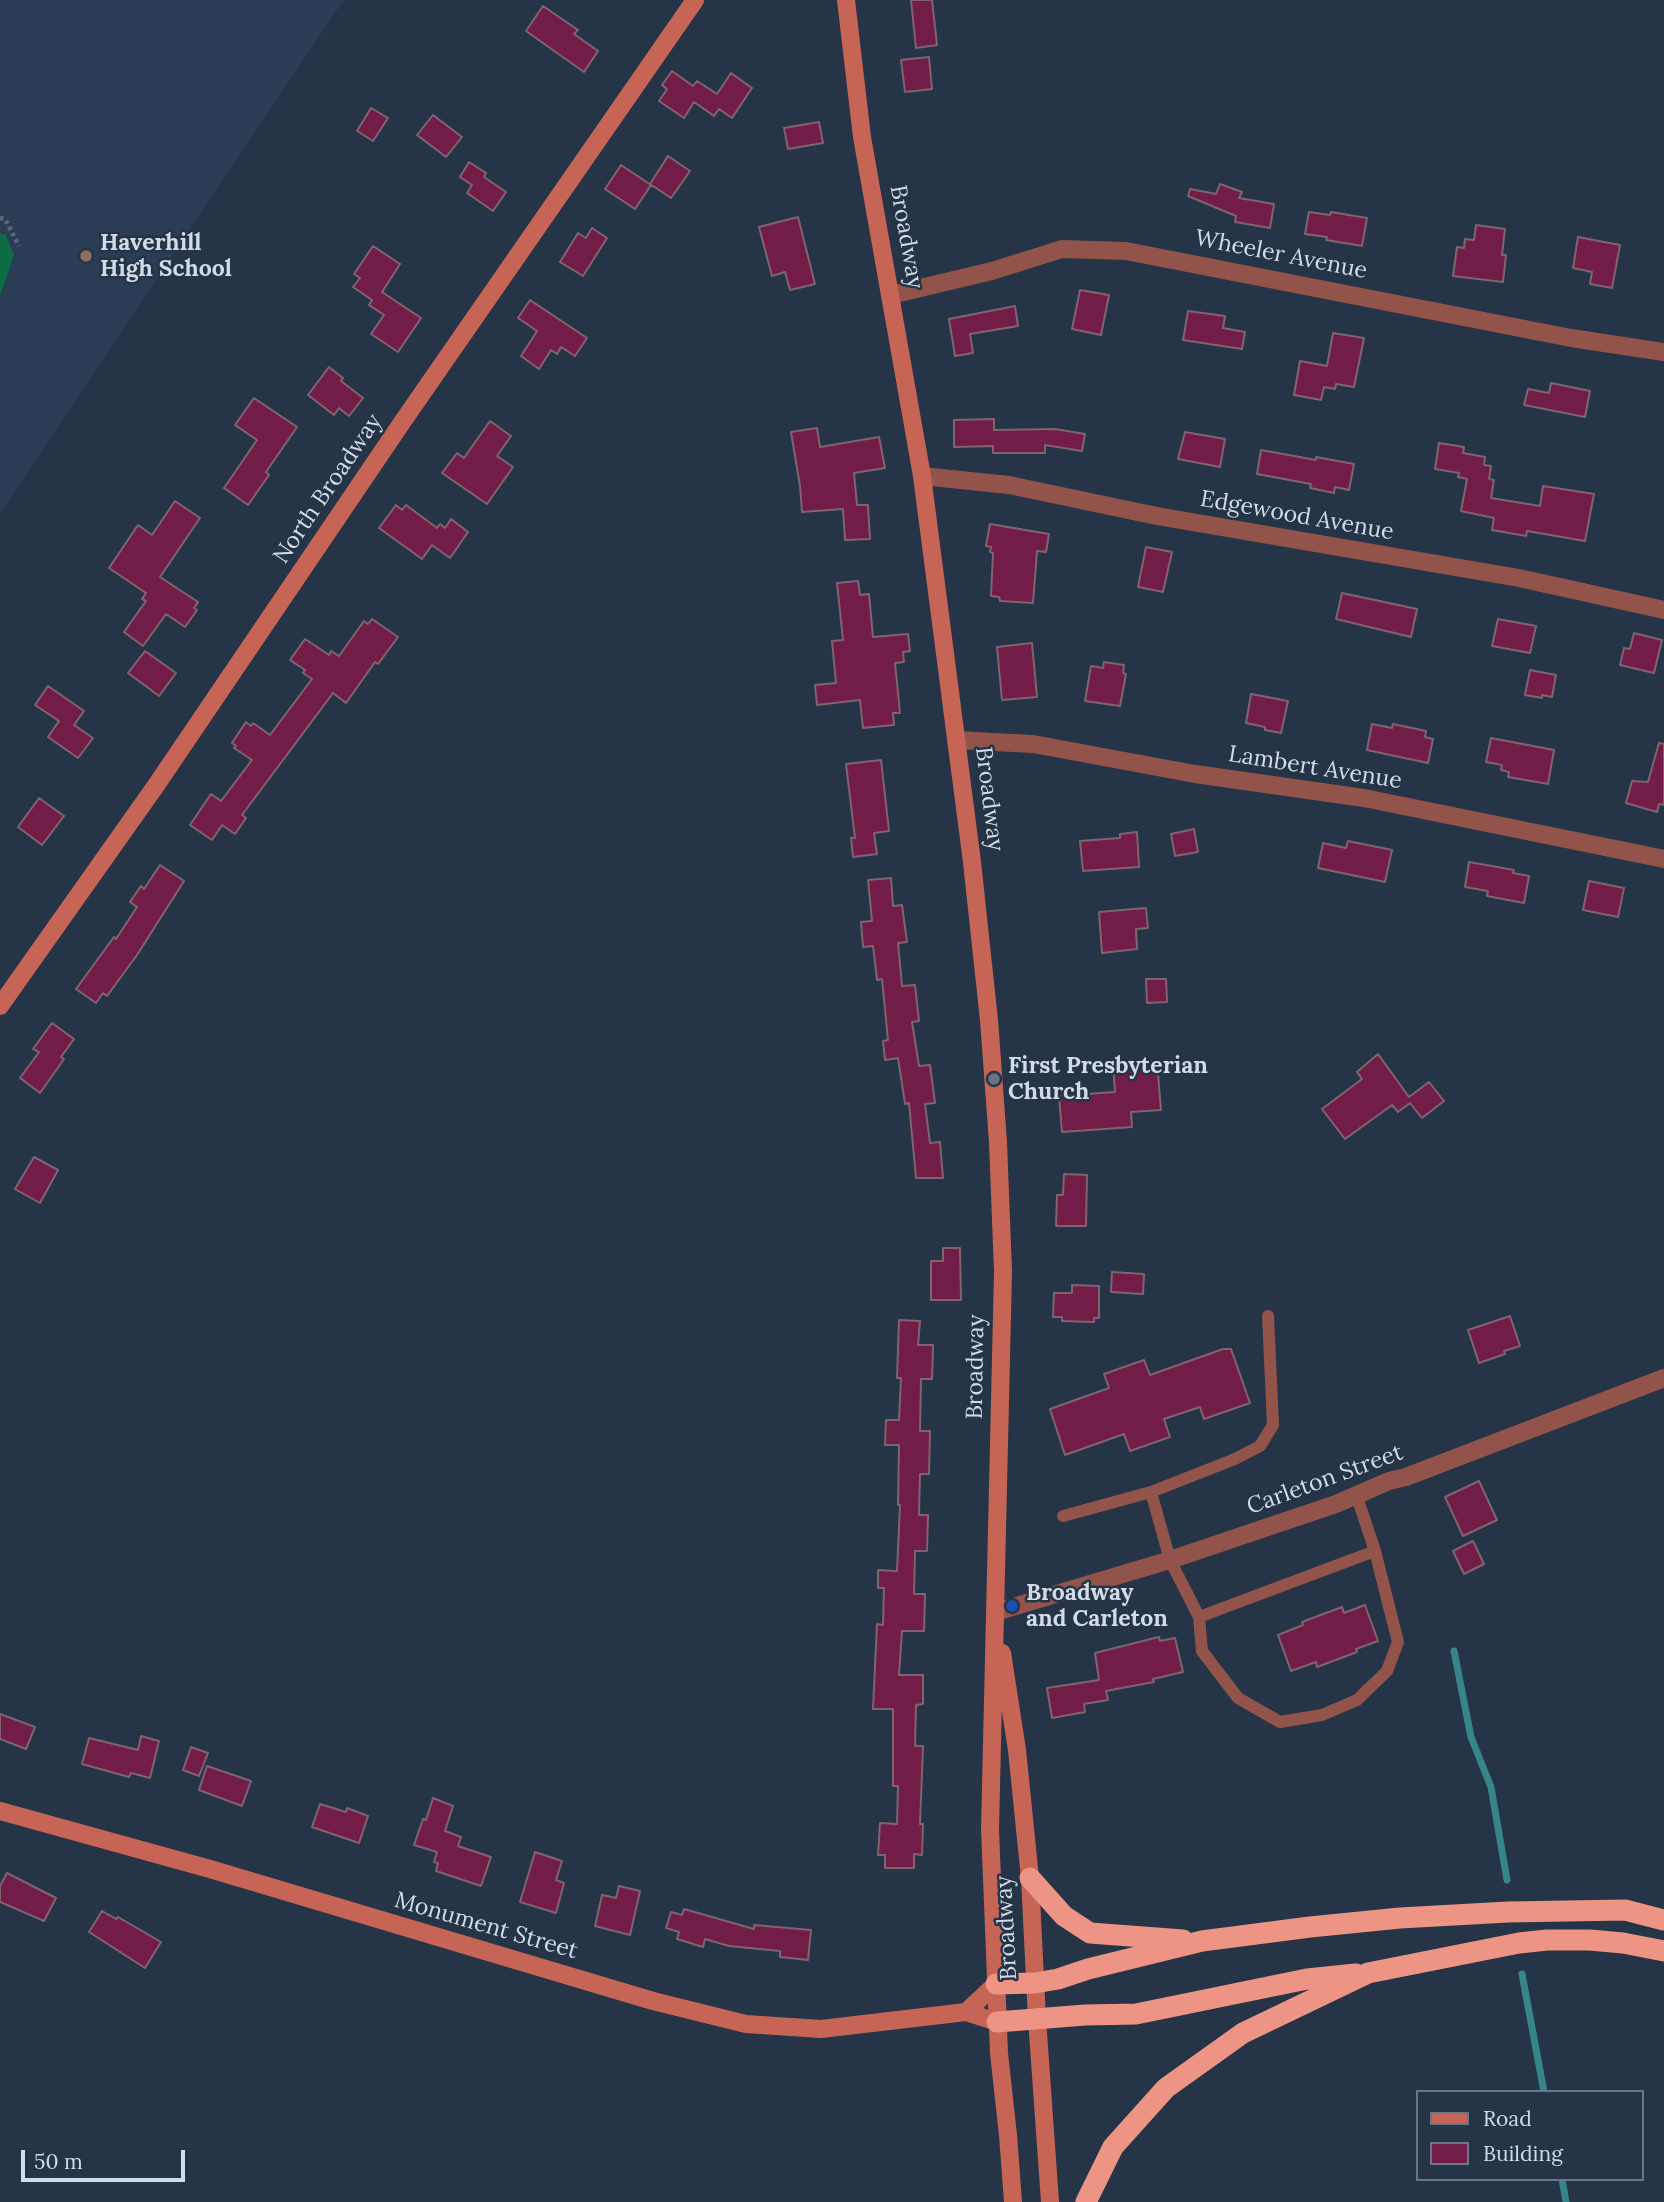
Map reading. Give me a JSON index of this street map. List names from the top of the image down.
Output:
{
  "streets": {
    "main road": ["Broadway", "North Broadway", "Monument Street"],
    "street": [
      "Wheeler Avenue",
      "Edgewood Avenue",
      "Lambert Avenue",
      "Carleton Street"
    ]
  },
  "crossings": [
    ["Broadway", "Wheeler Avenue"],
    ["Broadway", "Edgewood Avenue"],
    ["Broadway", "Lambert Avenue"],
    ["Broadway", "Carleton Street"],
    ["Broadway", "Monument Street"]
  ],
  "places": ["Haverhill High School", "First Presbyterian Church", "Broadway and Carleton"],
  "legend": ["Road", "Building"],
  "scale_bar": "50 m"
}
